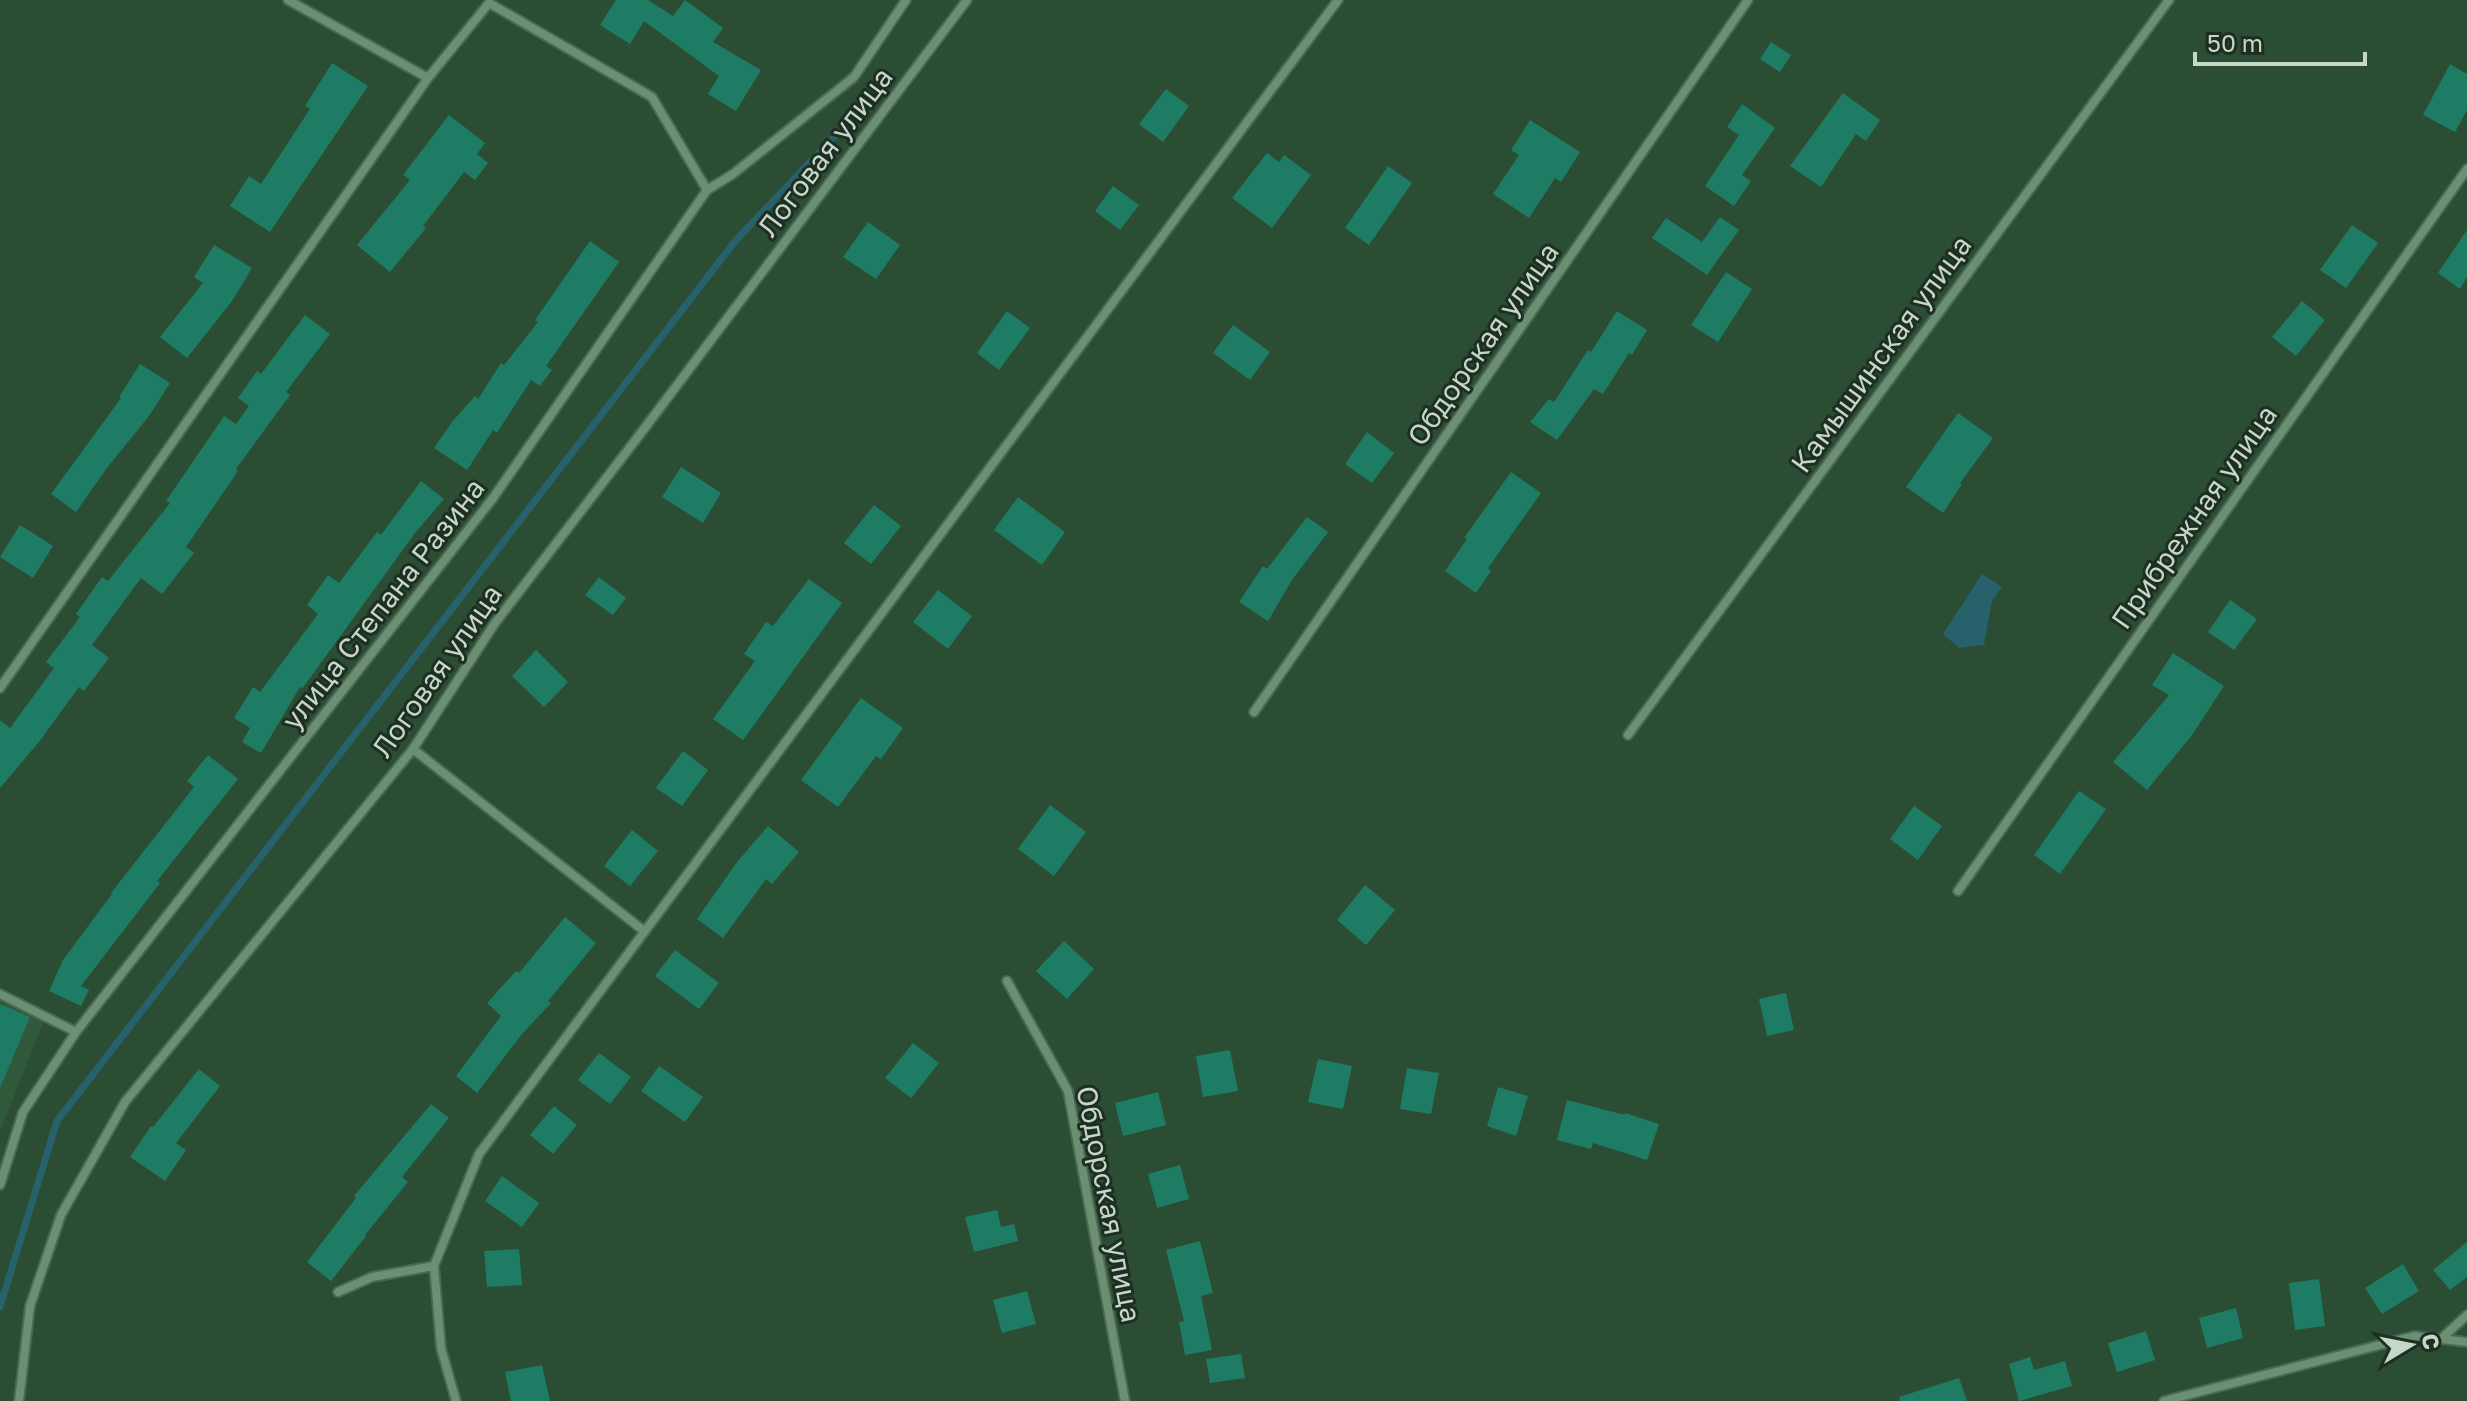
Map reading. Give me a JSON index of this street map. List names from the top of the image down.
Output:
{
  "streets": {
    "street": [
      "Логовая улица",
      "Обдорская улица",
      "Камышинская улица",
      "Прибрежная улица",
      "улица Степана Разина"
    ]
  },
  "scale_bar": "50 m",
  "north": "right"
}
